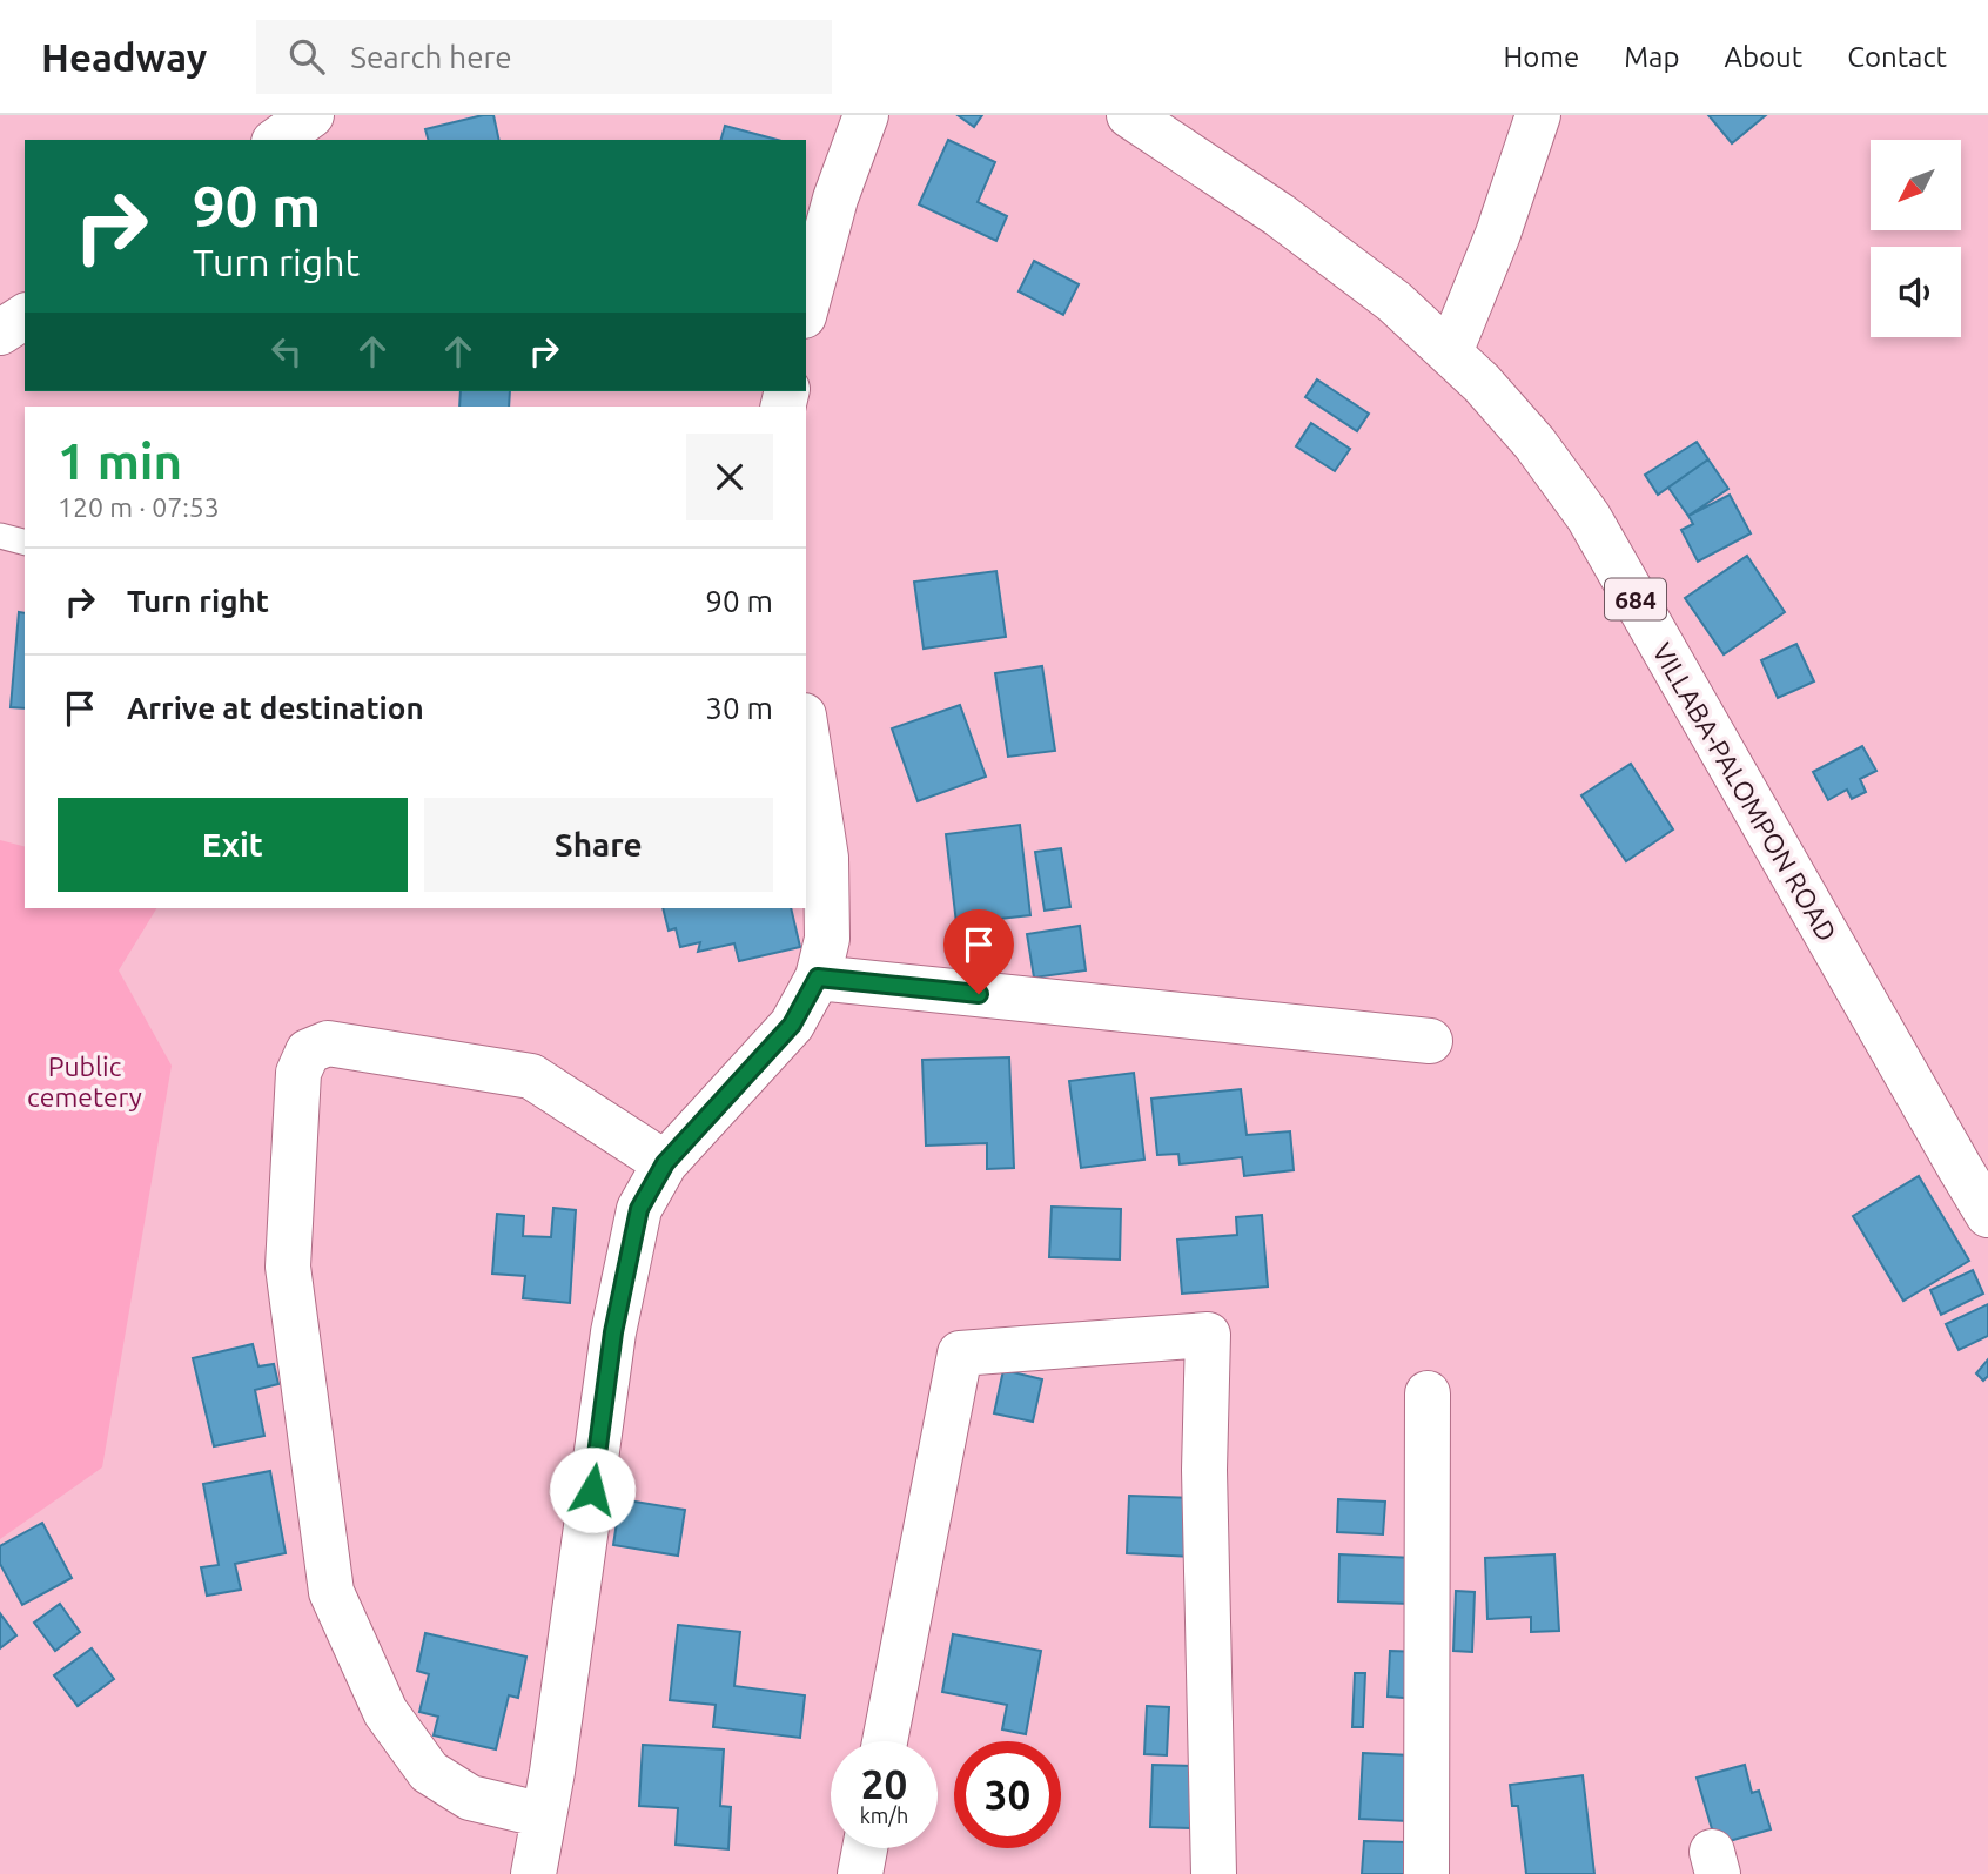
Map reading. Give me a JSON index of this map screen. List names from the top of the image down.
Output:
{
  "streets": {
    "street": ["684", "VILLABA-PALOMPON ROAD"]
  },
  "parks": ["Public cemetery"],
  "north": "bottom left",
  "page": {
    "header": "Headway",
    "search": "Search here",
    "nav": [
      "Home",
      "Map",
      "About",
      "Contact"
    ],
    "turn": ["90 m", "Turn right"],
    "heading": ["1 min", "120 m · 07:53"],
    "list": [
      {
        "name": "Turn right",
        "value": "90 m"
      },
      {
        "name": "Arrive at destination",
        "value": "30 m"
      }
    ],
    "buttons": ["Exit", "Share"],
    "speed": "20 km/h",
    "limit": "30"
  }
}
